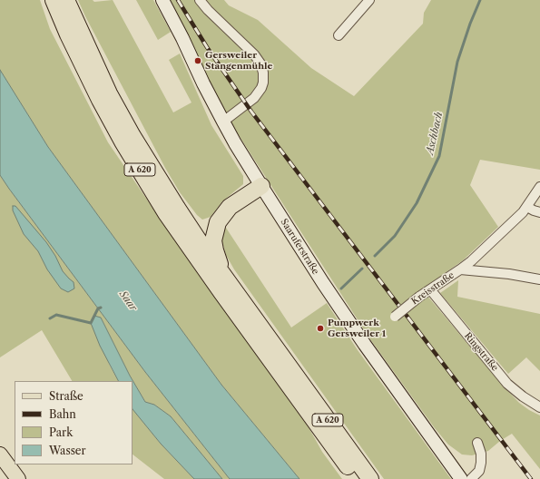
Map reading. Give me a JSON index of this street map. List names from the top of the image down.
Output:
{
  "streets": {
    "highway": ["A 620"],
    "main road": ["Saaruferstraße"],
    "street": ["Kreisstraße", "Ringstraße"]
  },
  "crossings": [
    ["Kreisstraße", "Ringstraße"]
  ],
  "water": ["Aschbach", "Saar"],
  "places": ["Gersweiler Stangenmühle", "Pumpwerk Gersweiler 1"],
  "legend": [
    "Straße",
    "Bahn",
    "Park",
    "Wasser"
  ]
}
